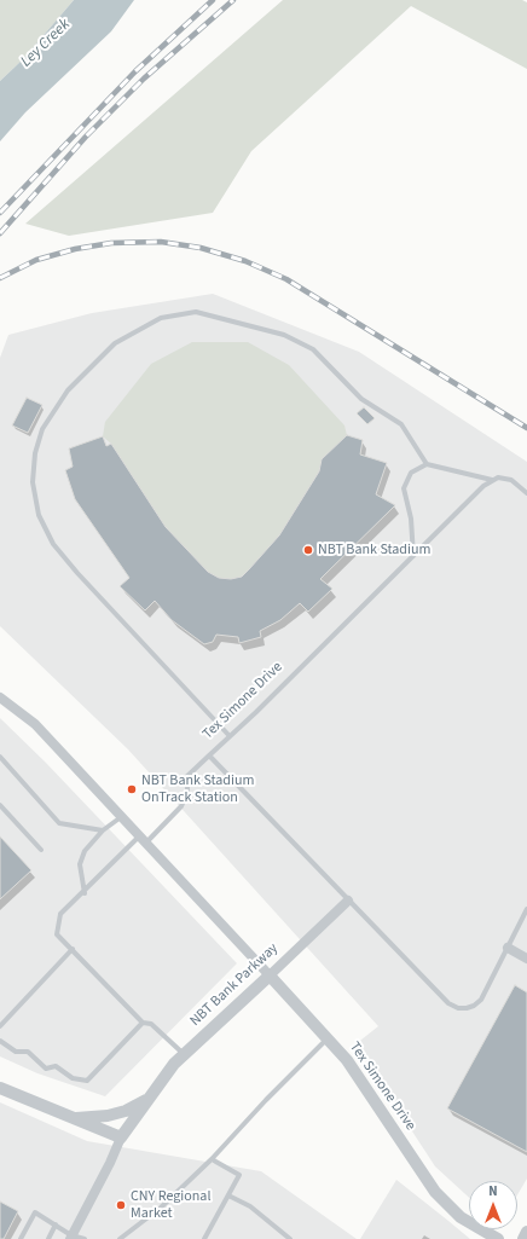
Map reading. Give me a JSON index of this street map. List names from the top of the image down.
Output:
{
  "streets": {
    "street": ["Tex Simone Drive", "NBT Bank Parkway"]
  },
  "crossings": [
    ["Tex Simone Drive", "NBT Bank Parkway"]
  ],
  "water": ["Ley Creek"],
  "places": ["NBT Bank Stadium", "NBT Bank Stadium OnTrack Station", "CNY Regional Market"],
  "north": "top"
}
